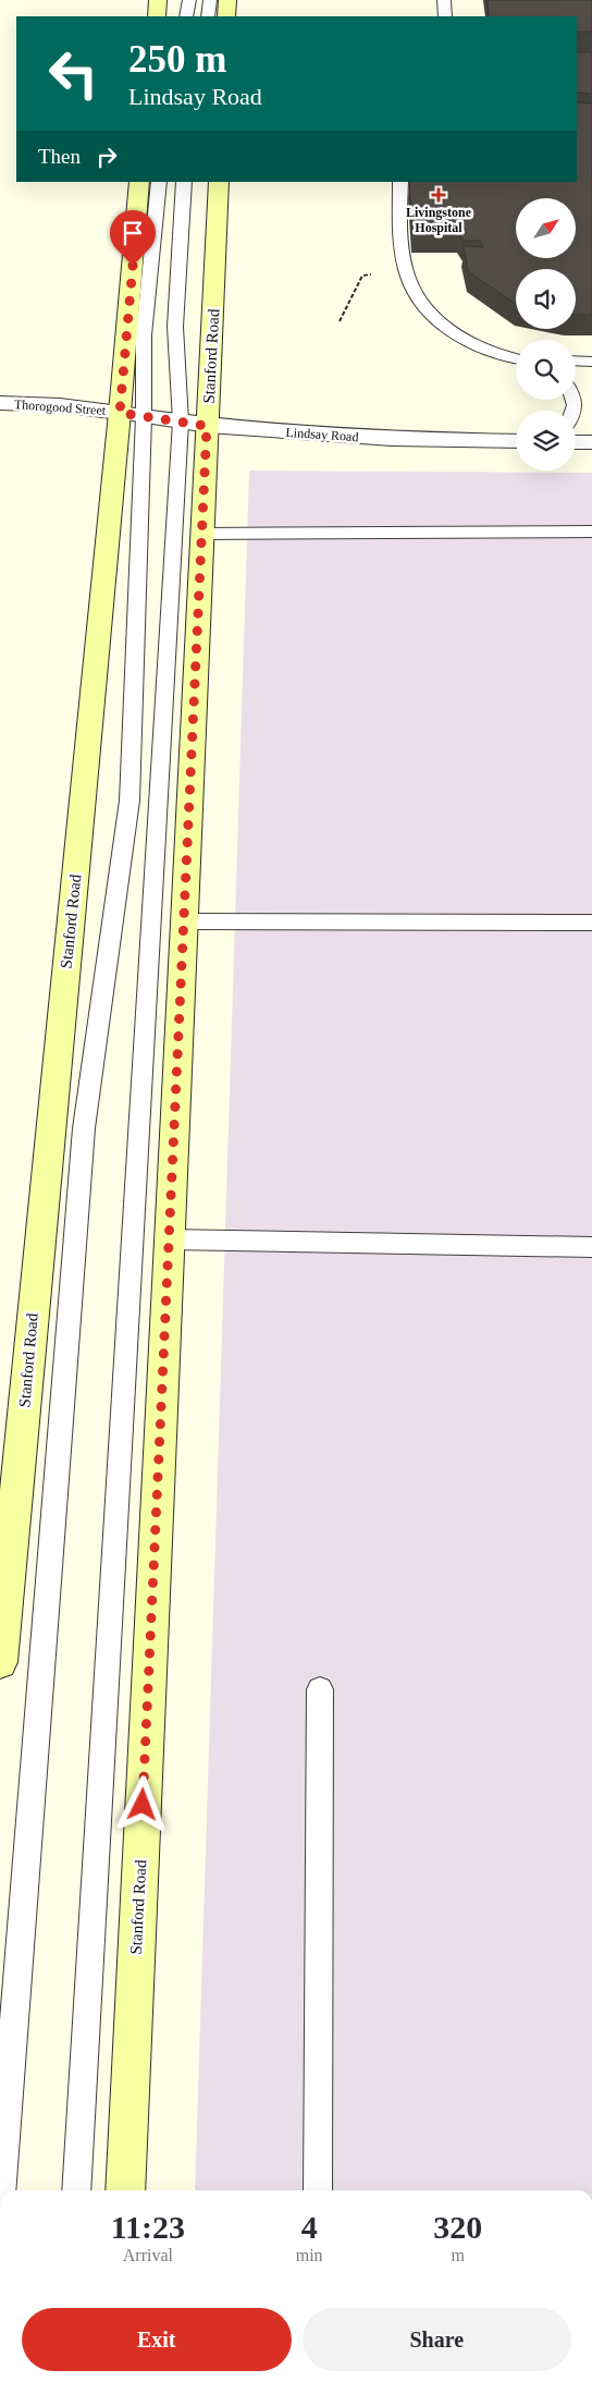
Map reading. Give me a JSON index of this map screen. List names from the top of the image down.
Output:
{
  "streets": {
    "main road": ["Stanford Road"],
    "street": ["Thorogood Street", "Lindsay Road"]
  },
  "crossings": [
    ["Stanford Road", "Thorogood Street"],
    ["Stanford Road", "Lindsay Road"],
    ["Thorogood Street", "Lindsay Road"]
  ],
  "places": {
    "health": ["Livingstone Hospital"]
  },
  "north": "top right",
  "page": {
    "turn": ["250 m", "Lindsay Road"],
    "then": "Then",
    "eta": [
      "11:23",
      "Arrival",
      "4",
      "min",
      "320",
      "m"
    ],
    "buttons": ["Exit", "Share"]
  }
}
